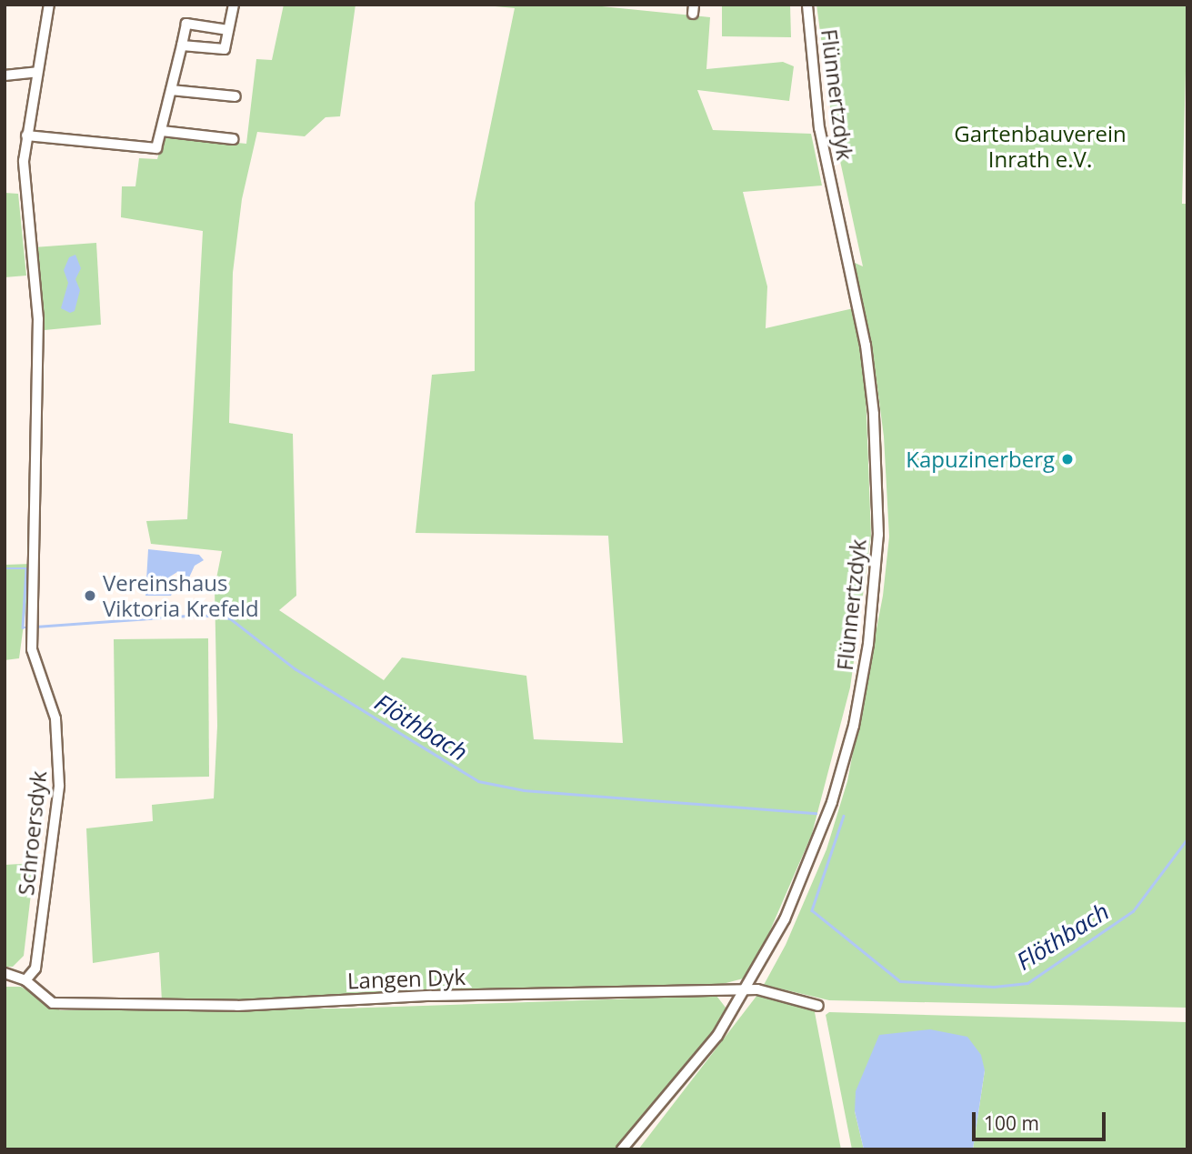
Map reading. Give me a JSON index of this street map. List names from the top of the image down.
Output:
{
  "streets": {
    "street": ["Flünnertzdyk", "Schroersdyk", "Langen Dyk"]
  },
  "crossings": [
    ["Flünnertzdyk", "Langen Dyk"],
    ["Schroersdyk", "Langen Dyk"]
  ],
  "water": ["Flöthbach"],
  "parks": ["Gartenbauverein Inrath e.V."],
  "places": ["Kapuzinerberg", "Vereinshaus Viktoria Krefeld"],
  "scale_bar": "100 m"
}
